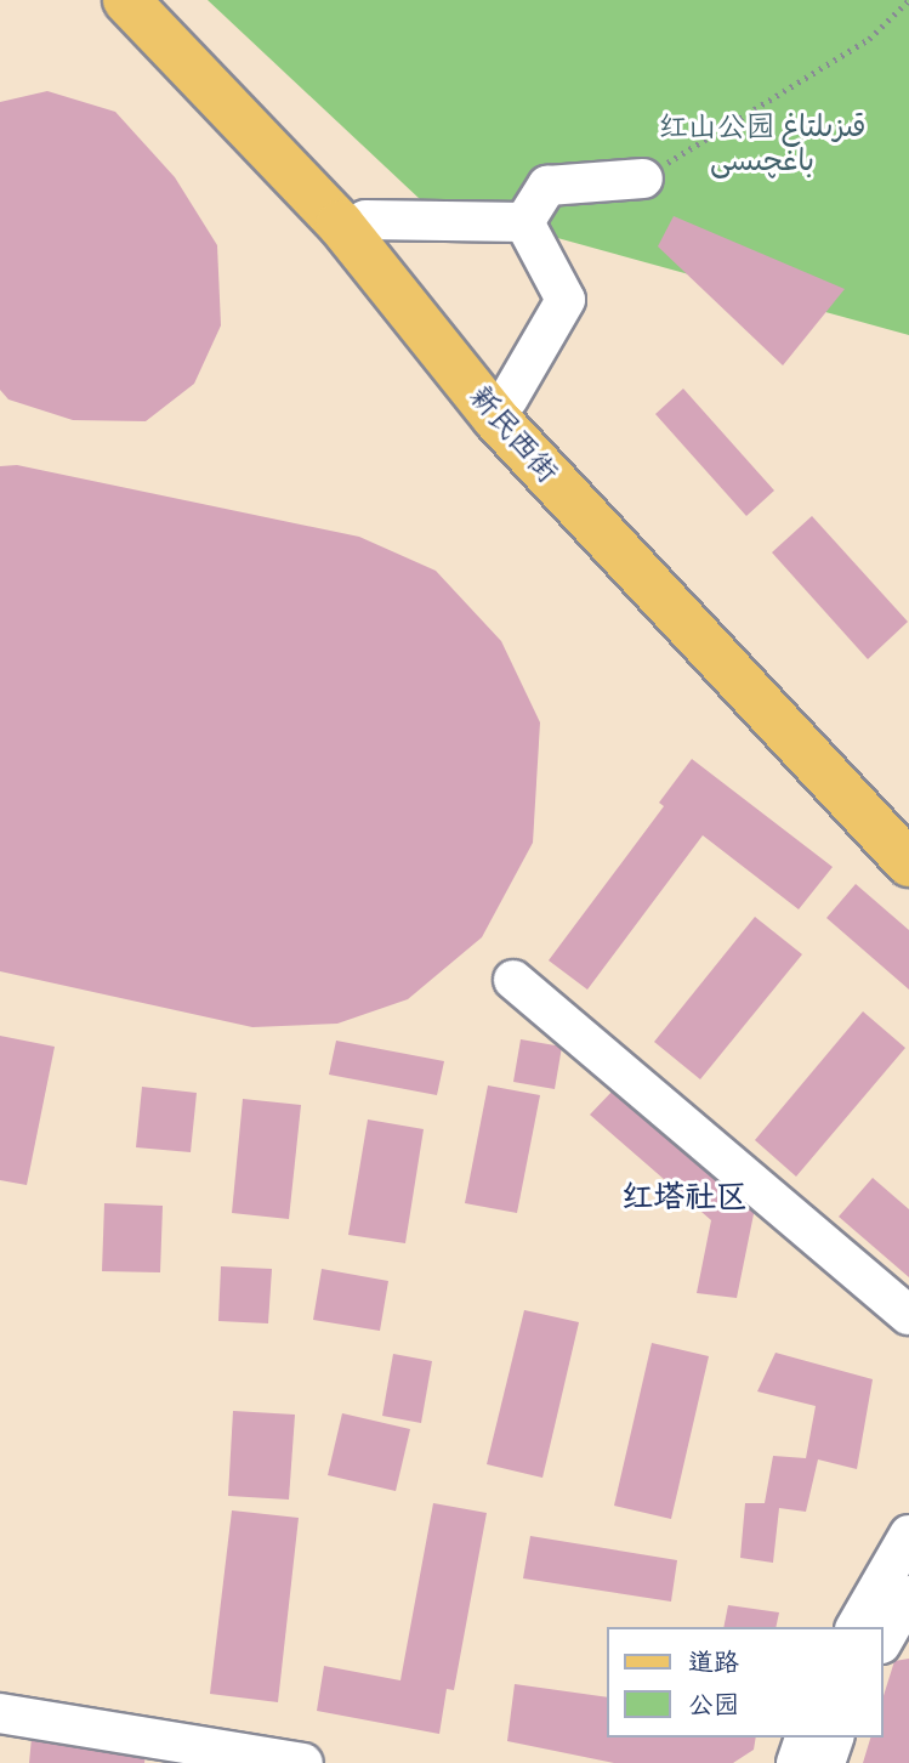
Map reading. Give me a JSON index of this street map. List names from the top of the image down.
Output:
{
  "streets": {
    "main road": ["新民西街"]
  },
  "districts": ["红塔社区"],
  "parks": ["红山公园 قىزىلتاغ باغچىسى"],
  "legend": ["道路", "公园"]
}
